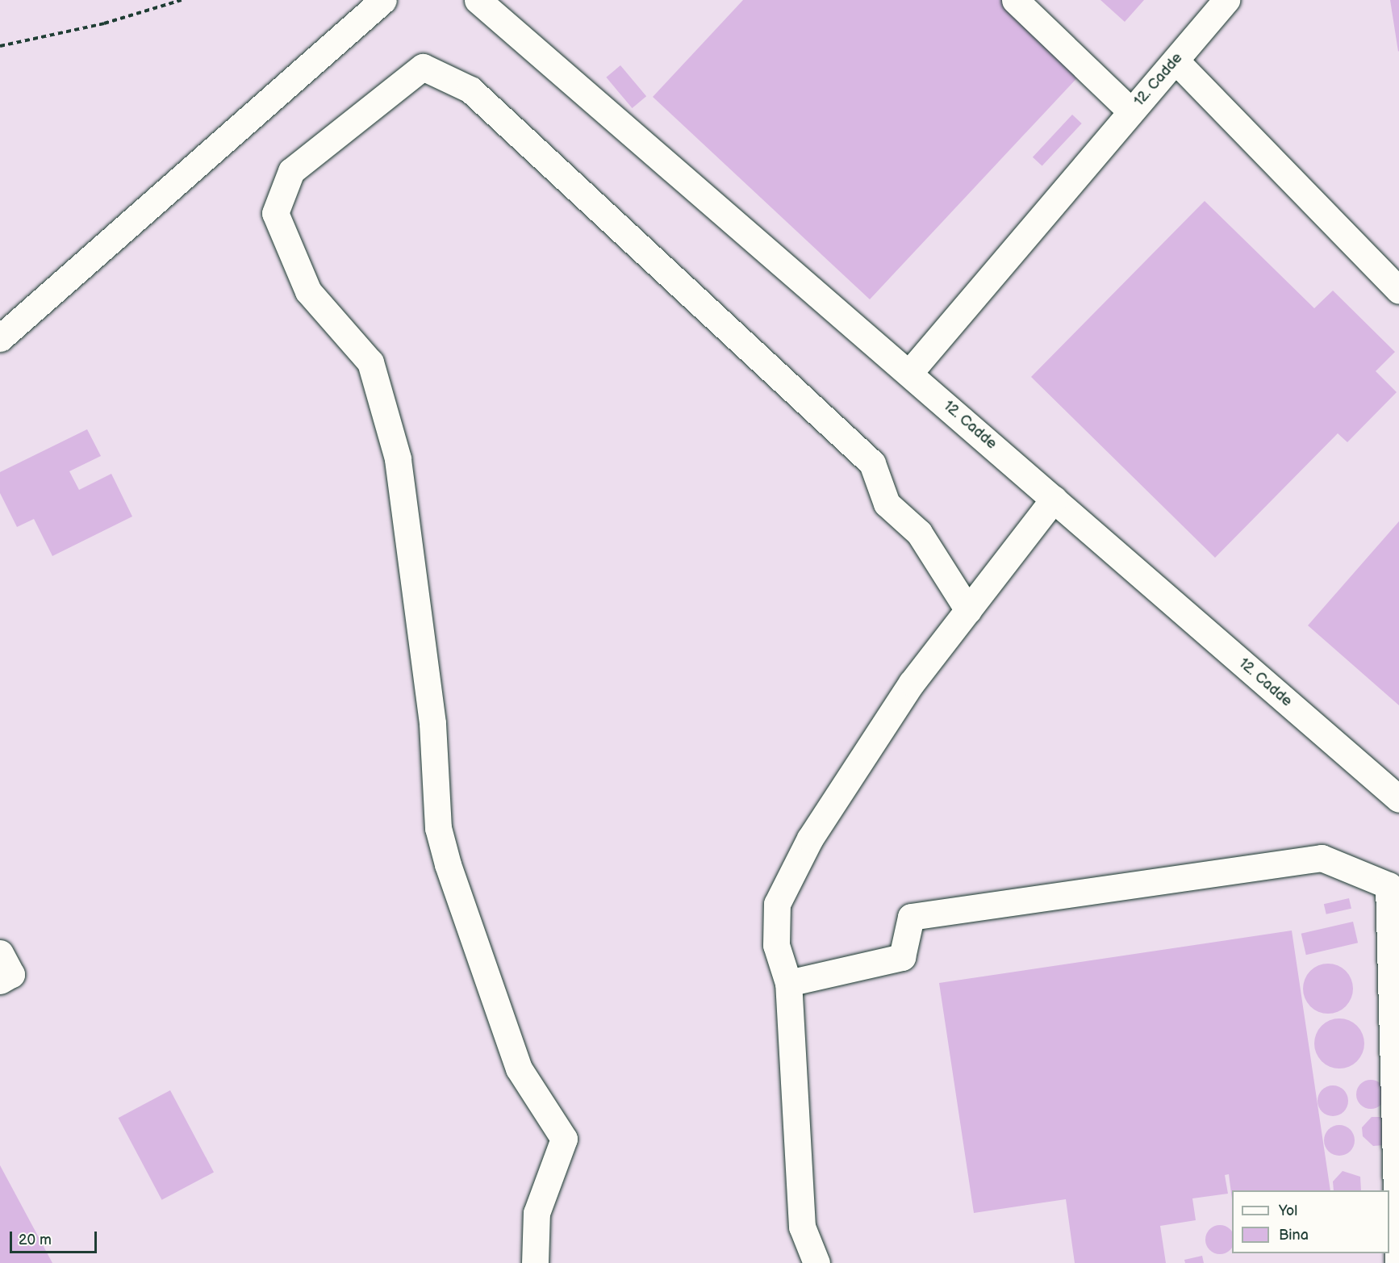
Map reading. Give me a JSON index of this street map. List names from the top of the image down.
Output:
{
  "streets": {
    "lane": ["12. Cadde"]
  },
  "legend": ["Yol", "Bina"],
  "scale_bar": "20 m"
}
